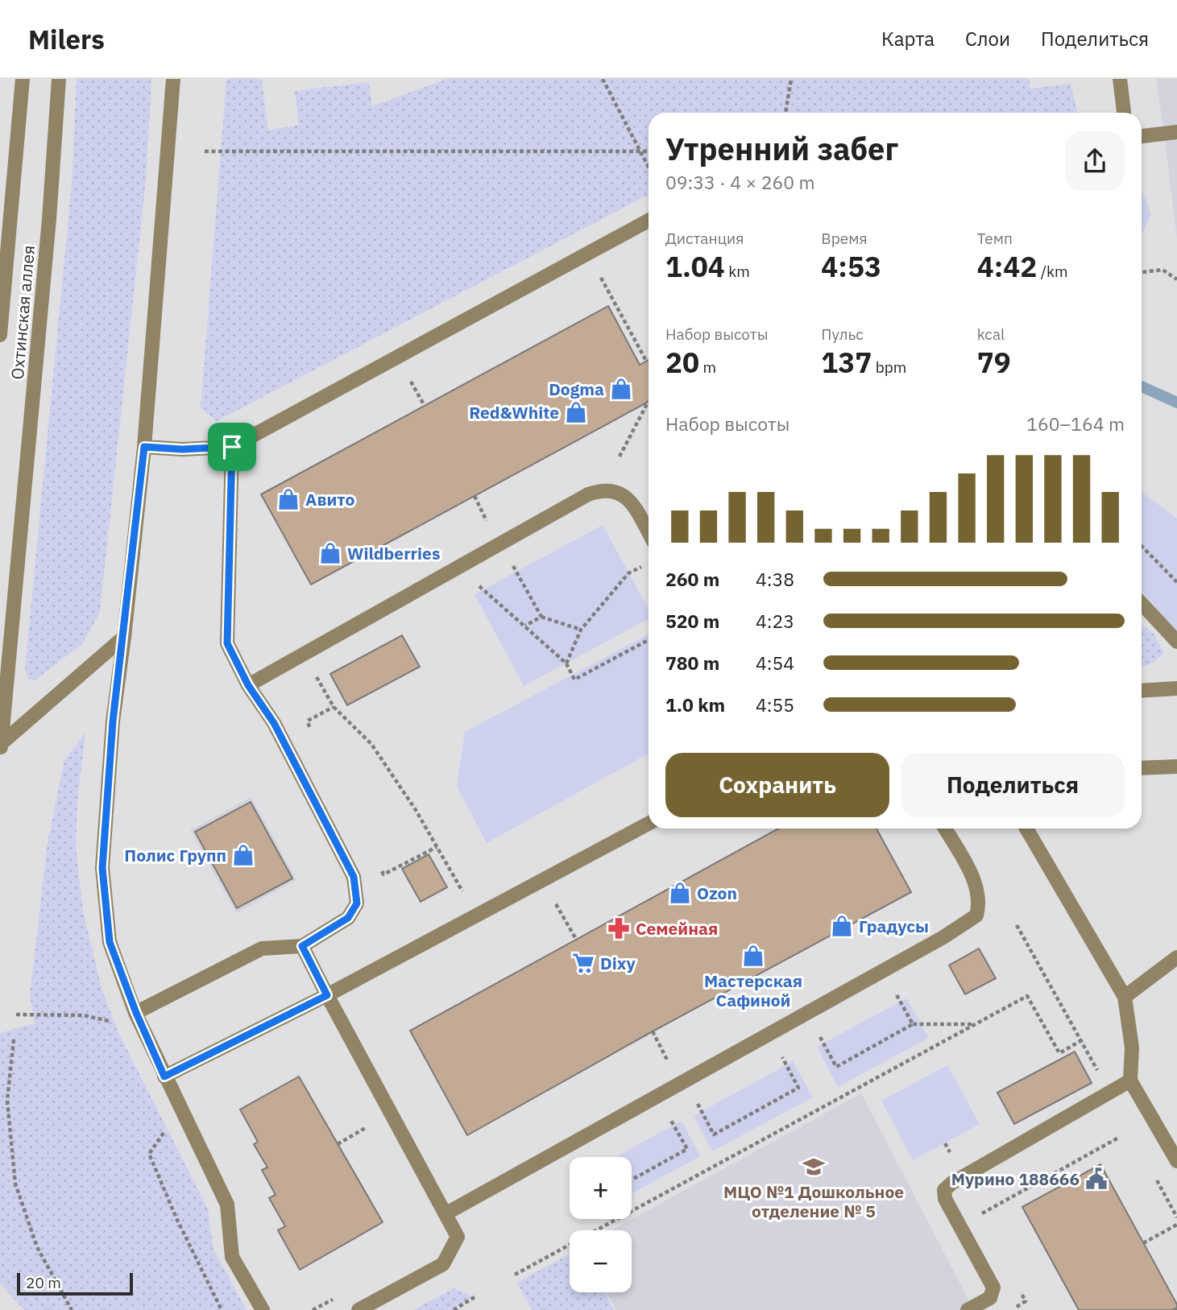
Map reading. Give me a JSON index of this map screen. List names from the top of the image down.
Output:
{
  "streets": {
    "street": ["Охтинская аллея"]
  },
  "places": {
    "shop": [
      "Dogma",
      "Red&White",
      "Авито",
      "Wildberries",
      "Полис Групп",
      "Ozon",
      "Градусы",
      "Мастерская Сафиной"
    ],
    "pharmacy": ["Семейная"],
    "supermarket": ["Dixy"],
    "school or university": ["МЦО №1 Дошкольное отделение № 5"],
    "public building": ["Мурино 188666"]
  },
  "scale_bar": "20 m",
  "page": {
    "header": "Milers",
    "nav": ["Карта", "Слои", "Поделиться"],
    "heading": ["Утренний забег", "09:33 · 4 × 260 m"],
    "stats": [
      ["Дистанция", "1.04 km"],
      ["Время", "4:53"],
      ["Темп", "4:42 /km"],
      ["Набор высоты", "20 m"],
      ["Пульс", "137 bpm"],
      ["kcal", "79"]
    ],
    "chart": ["Набор высоты", "160–164 m"],
    "list": [
      {
        "name": "260 m",
        "note": "4:38"
      },
      {
        "name": "520 m",
        "note": "4:23"
      },
      {
        "name": "780 m",
        "note": "4:54"
      },
      {
        "name": "1.0 km",
        "note": "4:55"
      }
    ],
    "buttons": ["Сохранить", "Поделиться"],
    "map_buttons": ["+", "−"],
    "scale": "20 m"
  }
}
